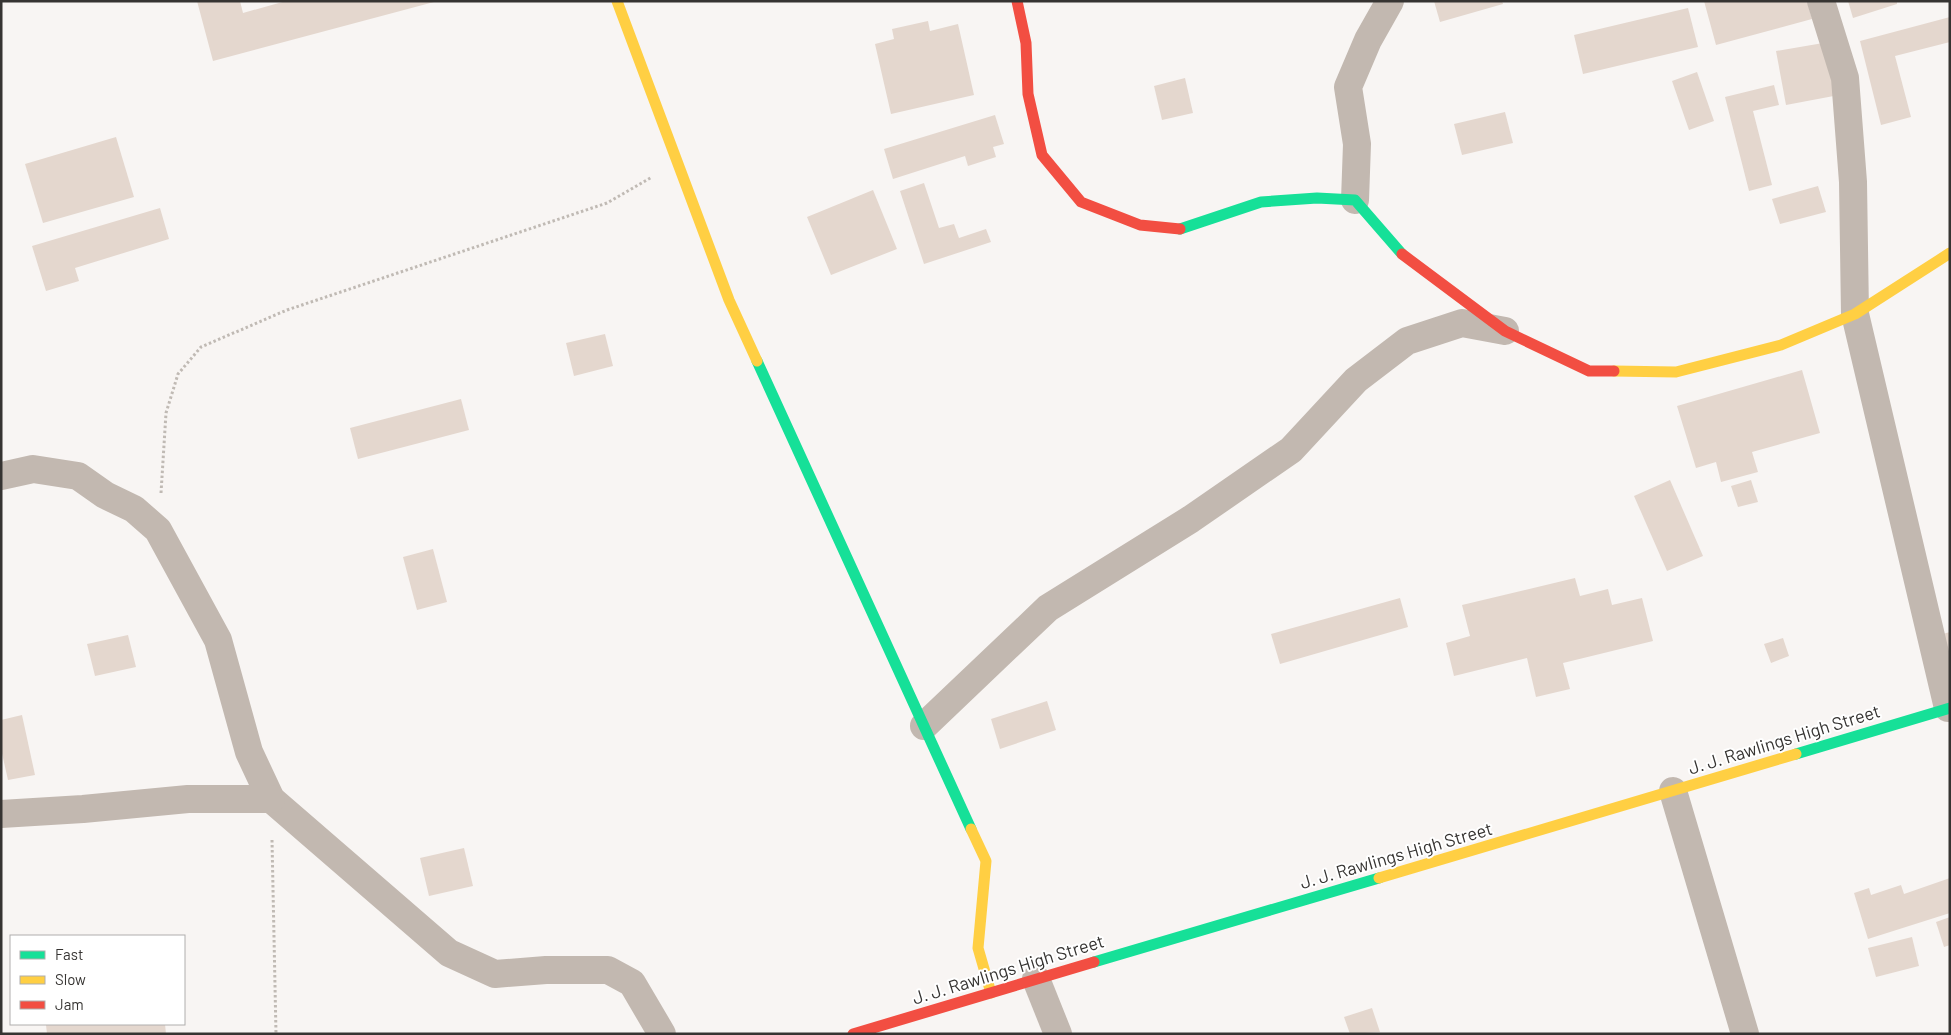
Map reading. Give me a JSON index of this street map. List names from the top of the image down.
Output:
{
  "streets": {
    "street": ["J. J. Rawlings High Street"]
  },
  "legend": ["Fast", "Slow", "Jam"]
}
